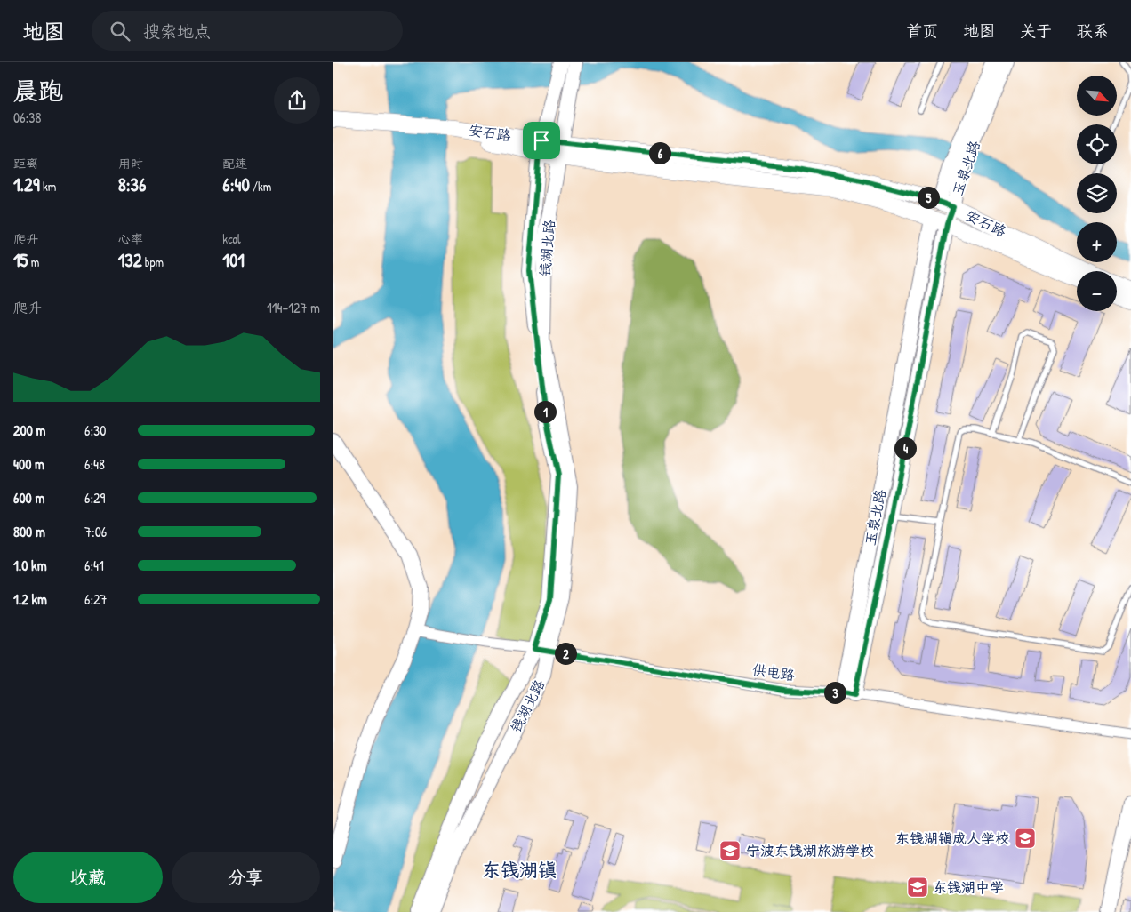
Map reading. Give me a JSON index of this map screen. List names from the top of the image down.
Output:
{
  "streets": {
    "main road": ["安石路", "玉泉北路"],
    "street": ["钱湖北路", "供电路"]
  },
  "crossings": [
    ["安石路", "玉泉北路"],
    ["安石路", "钱湖北路"],
    ["玉泉北路", "供电路"],
    ["钱湖北路", "供电路"]
  ],
  "districts": ["东钱湖镇"],
  "places": {
    "school or university": ["东钱湖镇成人学校", "宁波东钱湖旅游学校", "东钱湖中学"]
  },
  "north": "bottom right",
  "page": {
    "header": "地图",
    "search": "搜索地点",
    "nav": [
      "首页",
      "地图",
      "关于",
      "联系"
    ],
    "heading": ["晨跑", "06:38"],
    "map_buttons": ["+", "−"],
    "stats": [
      ["距离", "1.29 km"],
      ["用时", "8:36"],
      ["配速", "6:40 /km"],
      ["爬升", "15 m"],
      ["心率", "132 bpm"],
      ["kcal", "101"]
    ],
    "pins": [
      "6",
      "5",
      "1",
      "4",
      "2",
      "3"
    ],
    "chart": ["爬升", "114–127 m"],
    "list": [
      {
        "name": "200 m",
        "note": "6:30"
      },
      {
        "name": "400 m",
        "note": "6:48"
      },
      {
        "name": "600 m",
        "note": "6:29"
      },
      {
        "name": "800 m",
        "note": "7:06"
      },
      {
        "name": "1.0 km",
        "note": "6:41"
      },
      {
        "name": "1.2 km",
        "note": "6:27"
      }
    ],
    "buttons": ["收藏", "分享"]
  }
}
